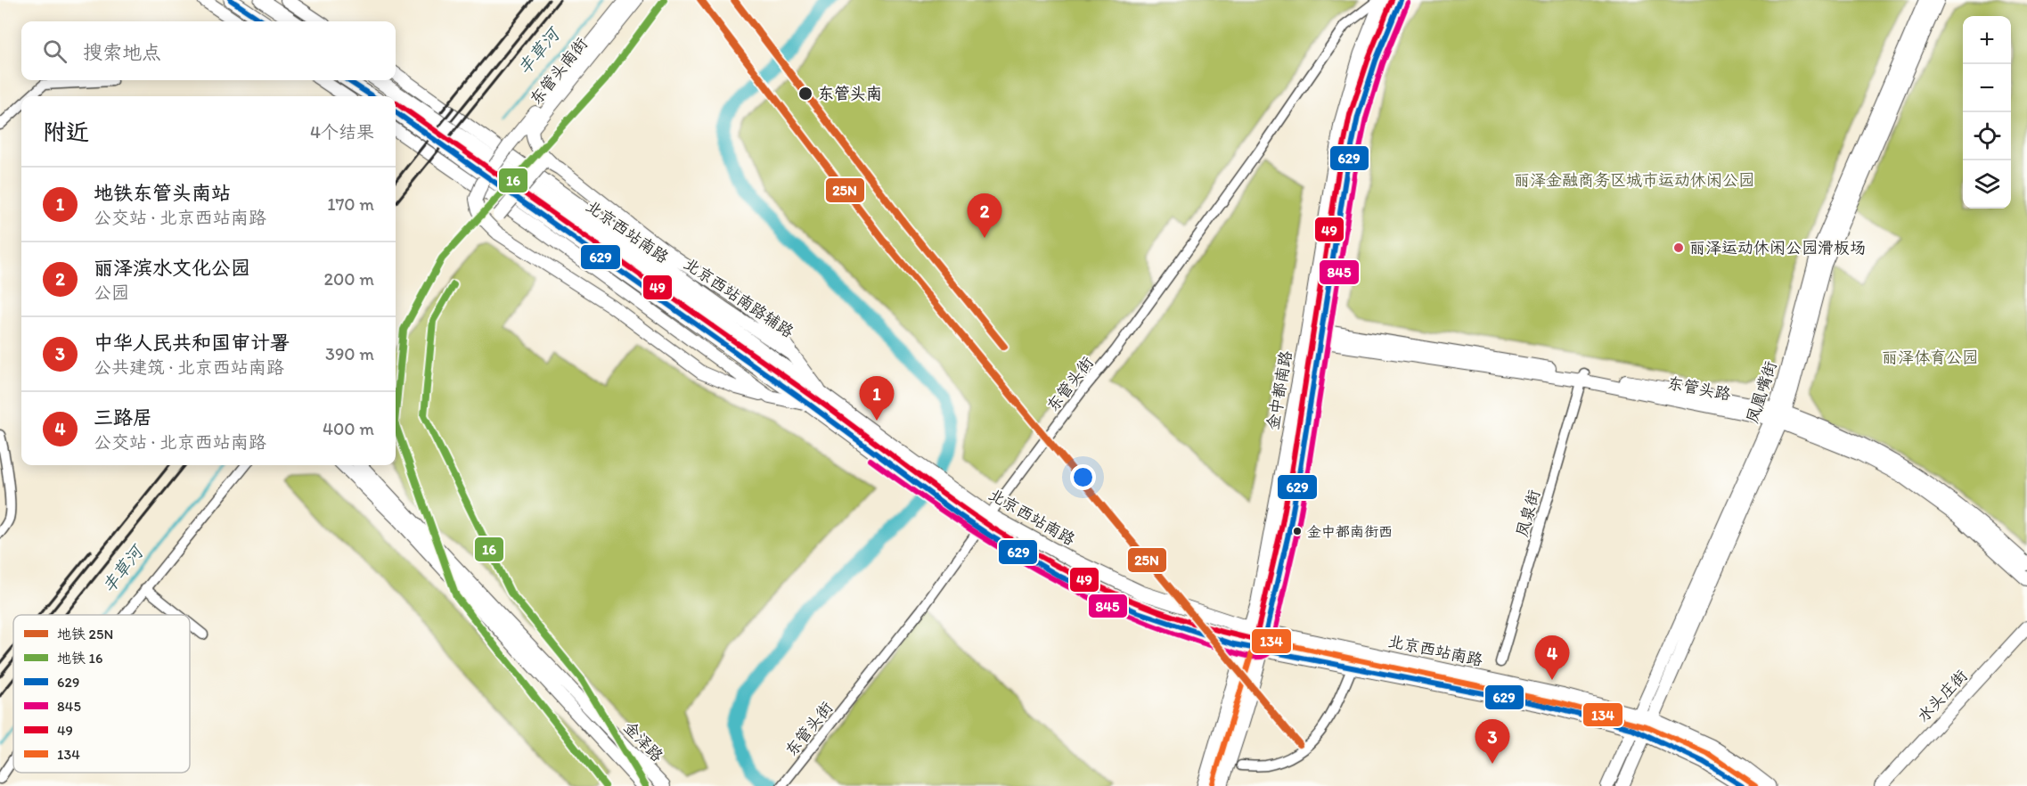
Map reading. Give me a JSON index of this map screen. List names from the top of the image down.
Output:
{
  "streets": {
    "main road": ["北京西站南路", "金中都南路"],
    "street": [
      "东管头南街",
      "北京西站南路辅路",
      "东管头街",
      "东管头路",
      "凤凰嘴街",
      "凤泉街",
      "水头庄街",
      "金泽路"
    ]
  },
  "crossings": [
    ["东管头南街", "北京西站南路辅路"],
    ["北京西站南路", "北京西站南路辅路"],
    ["北京西站南路", "东管头街"],
    ["北京西站南路", "金中都南路"],
    ["北京西站南路", "凤凰嘴街"],
    ["东管头街", "金中都南路"],
    ["东管头路", "金中都南路"],
    ["东管头路", "凤凰嘴街"],
    ["东管头路", "凤泉街"]
  ],
  "water": ["丰草河"],
  "parks": ["丽泽金融商务区城市运动休闲公园", "丽泽体育公园"],
  "places": ["东管头南", "丽泽运动休闲公园滑板场", "金中都南街西"],
  "lines": [
    "metro line 25N",
    "metro line 16",
    "transit line 629",
    "transit line 49",
    "transit line 845",
    "transit line 134"
  ],
  "legend": [
    "地铁 25N",
    "地铁 16",
    "629",
    "845",
    "49",
    "134"
  ],
  "page": {
    "map_buttons": ["+", "−"],
    "search": "搜索地点",
    "heading": ["附近", "4个结果"],
    "list": [
      {
        "mark": "1",
        "name": "地铁东管头南站",
        "note": "公交站 · 北京西站南路",
        "value": "170 m"
      },
      {
        "mark": "2",
        "name": "丽泽滨水文化公园",
        "note": "公园",
        "value": "200 m"
      },
      {
        "mark": "3",
        "name": "中华人民共和国审计署",
        "note": "公共建筑 · 北京西站南路",
        "value": "390 m"
      },
      {
        "mark": "4",
        "name": "三路居",
        "note": "公交站 · 北京西站南路",
        "value": "400 m"
      }
    ],
    "pins": [
      "2",
      "1",
      "4",
      "3"
    ]
  }
}
